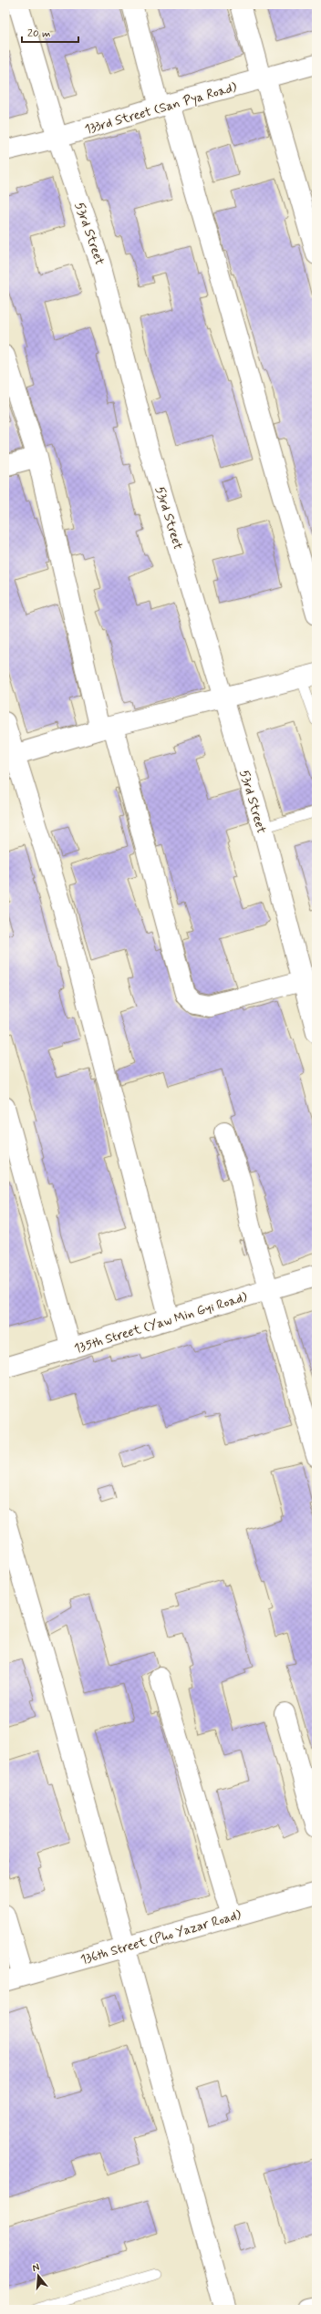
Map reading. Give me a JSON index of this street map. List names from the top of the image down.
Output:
{
  "streets": {
    "street": [
      "133rd Street (San Pya Road)",
      "53rd Street",
      "135th Street (Yaw Min Gyi Road)",
      "136th Street (Pho Yazar Road)"
    ]
  },
  "crossings": [
    ["133rd Street (San Pya Road)", "53rd Street"]
  ],
  "scale_bar": "20 m",
  "north": "top"
}
